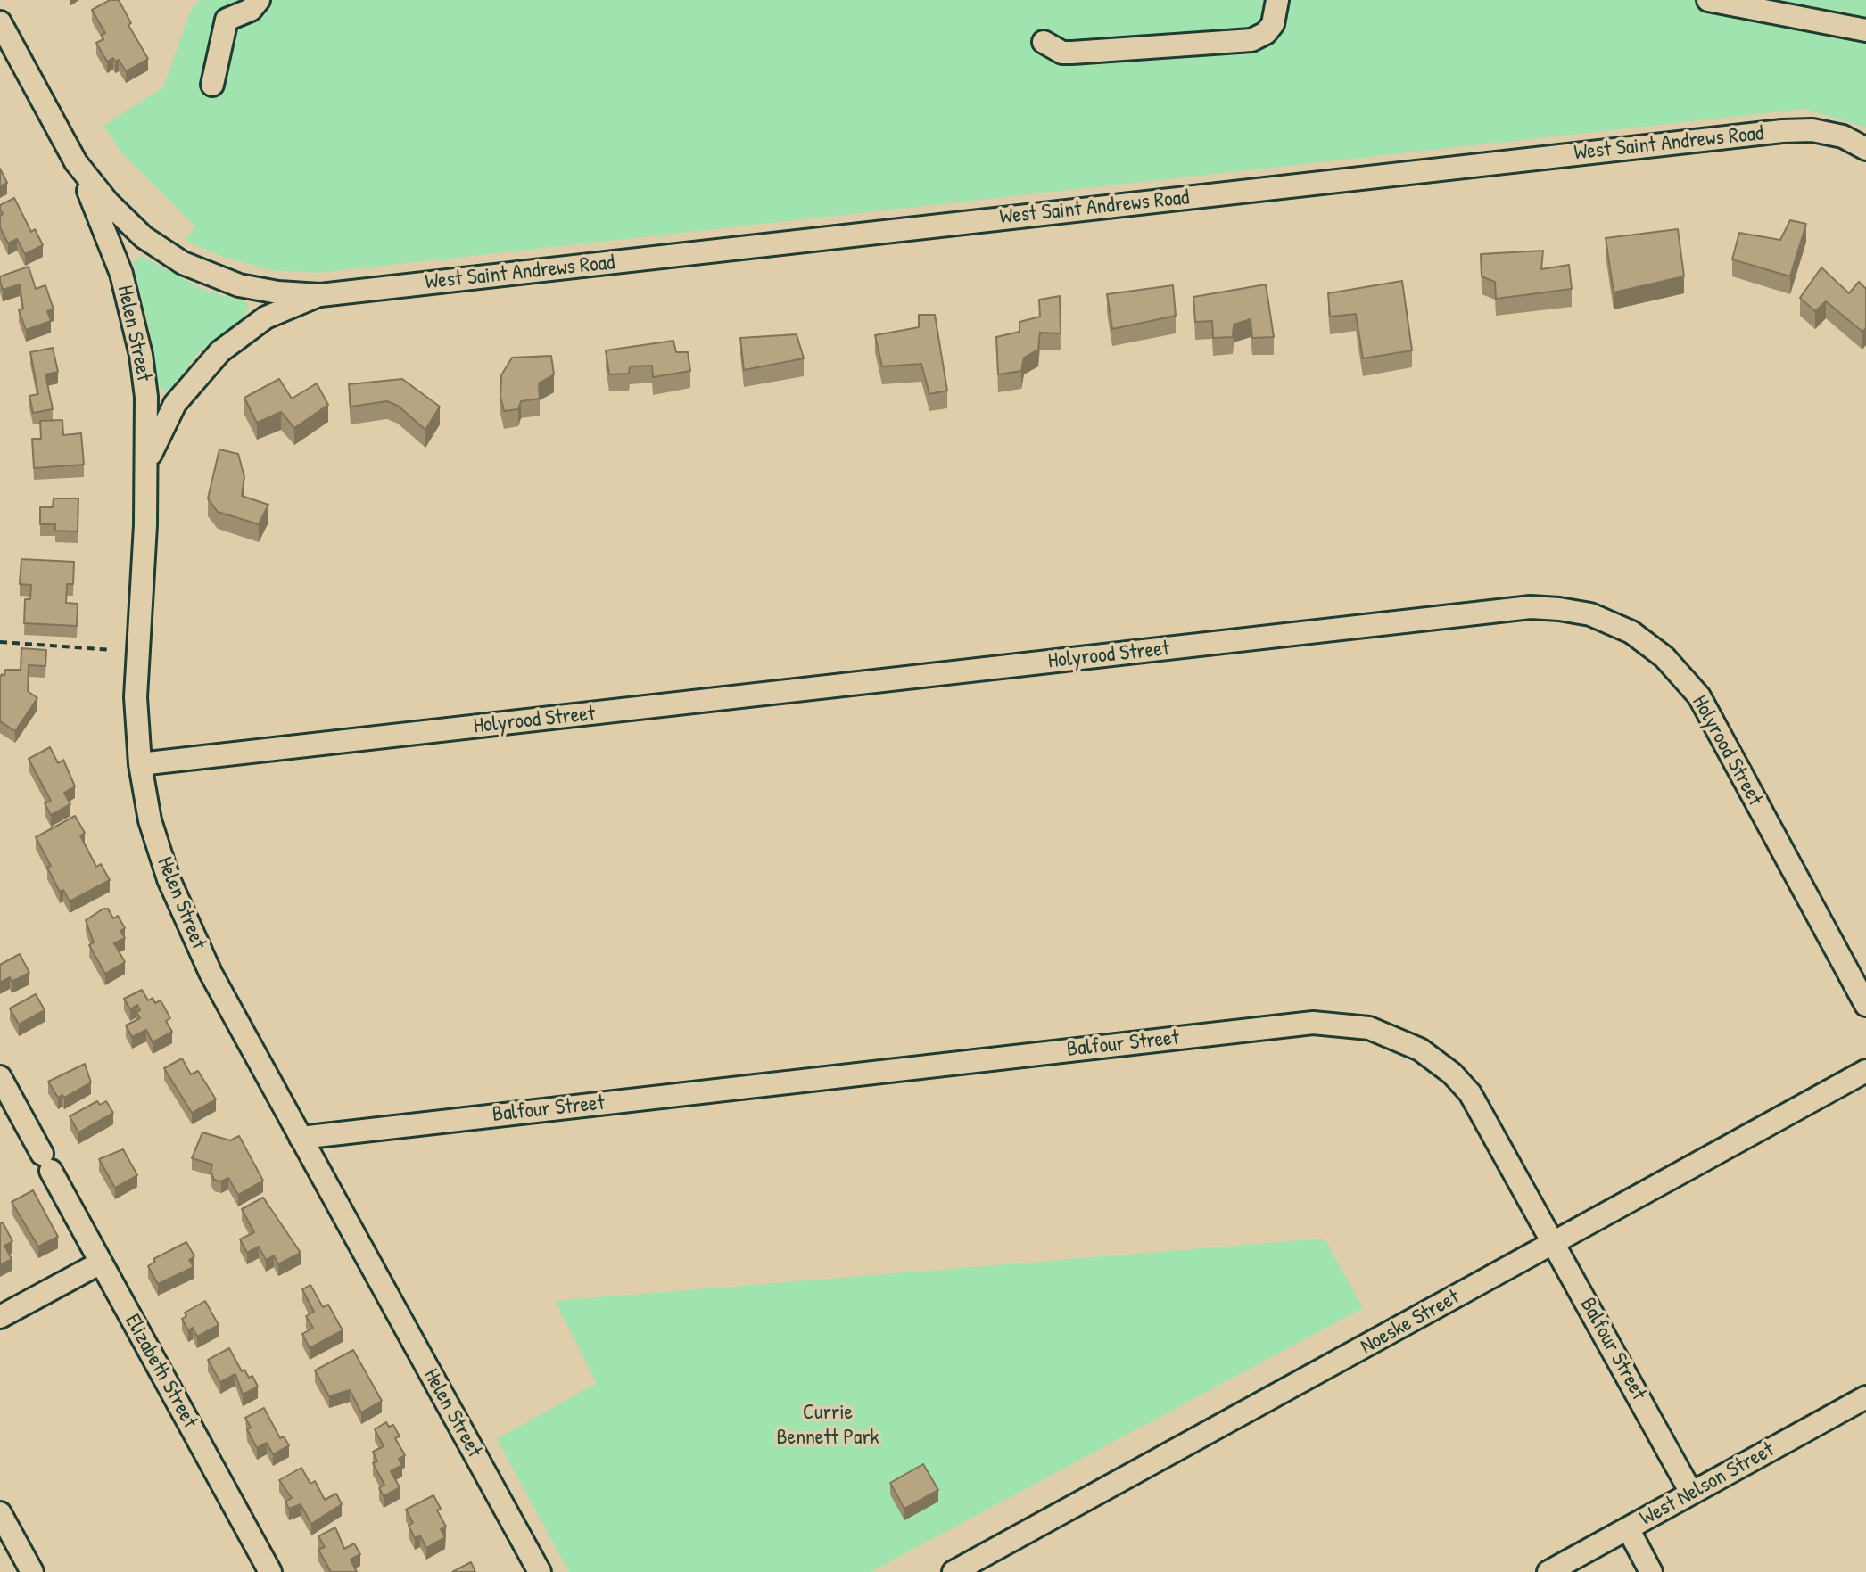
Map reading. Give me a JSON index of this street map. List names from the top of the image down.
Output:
{
  "streets": {
    "street": [
      "West Saint Andrews Road",
      "Helen Street",
      "Holyrood Street",
      "Balfour Street",
      "Noeske Street",
      "Elizabeth Street",
      "West Nelson Street"
    ]
  },
  "crossings": [
    ["West Saint Andrews Road", "Helen Street"],
    ["Helen Street", "Holyrood Street"],
    ["Helen Street", "Balfour Street"],
    ["Balfour Street", "Noeske Street"],
    ["Balfour Street", "West Nelson Street"]
  ],
  "parks": ["Currie Bennett Park"]
}
